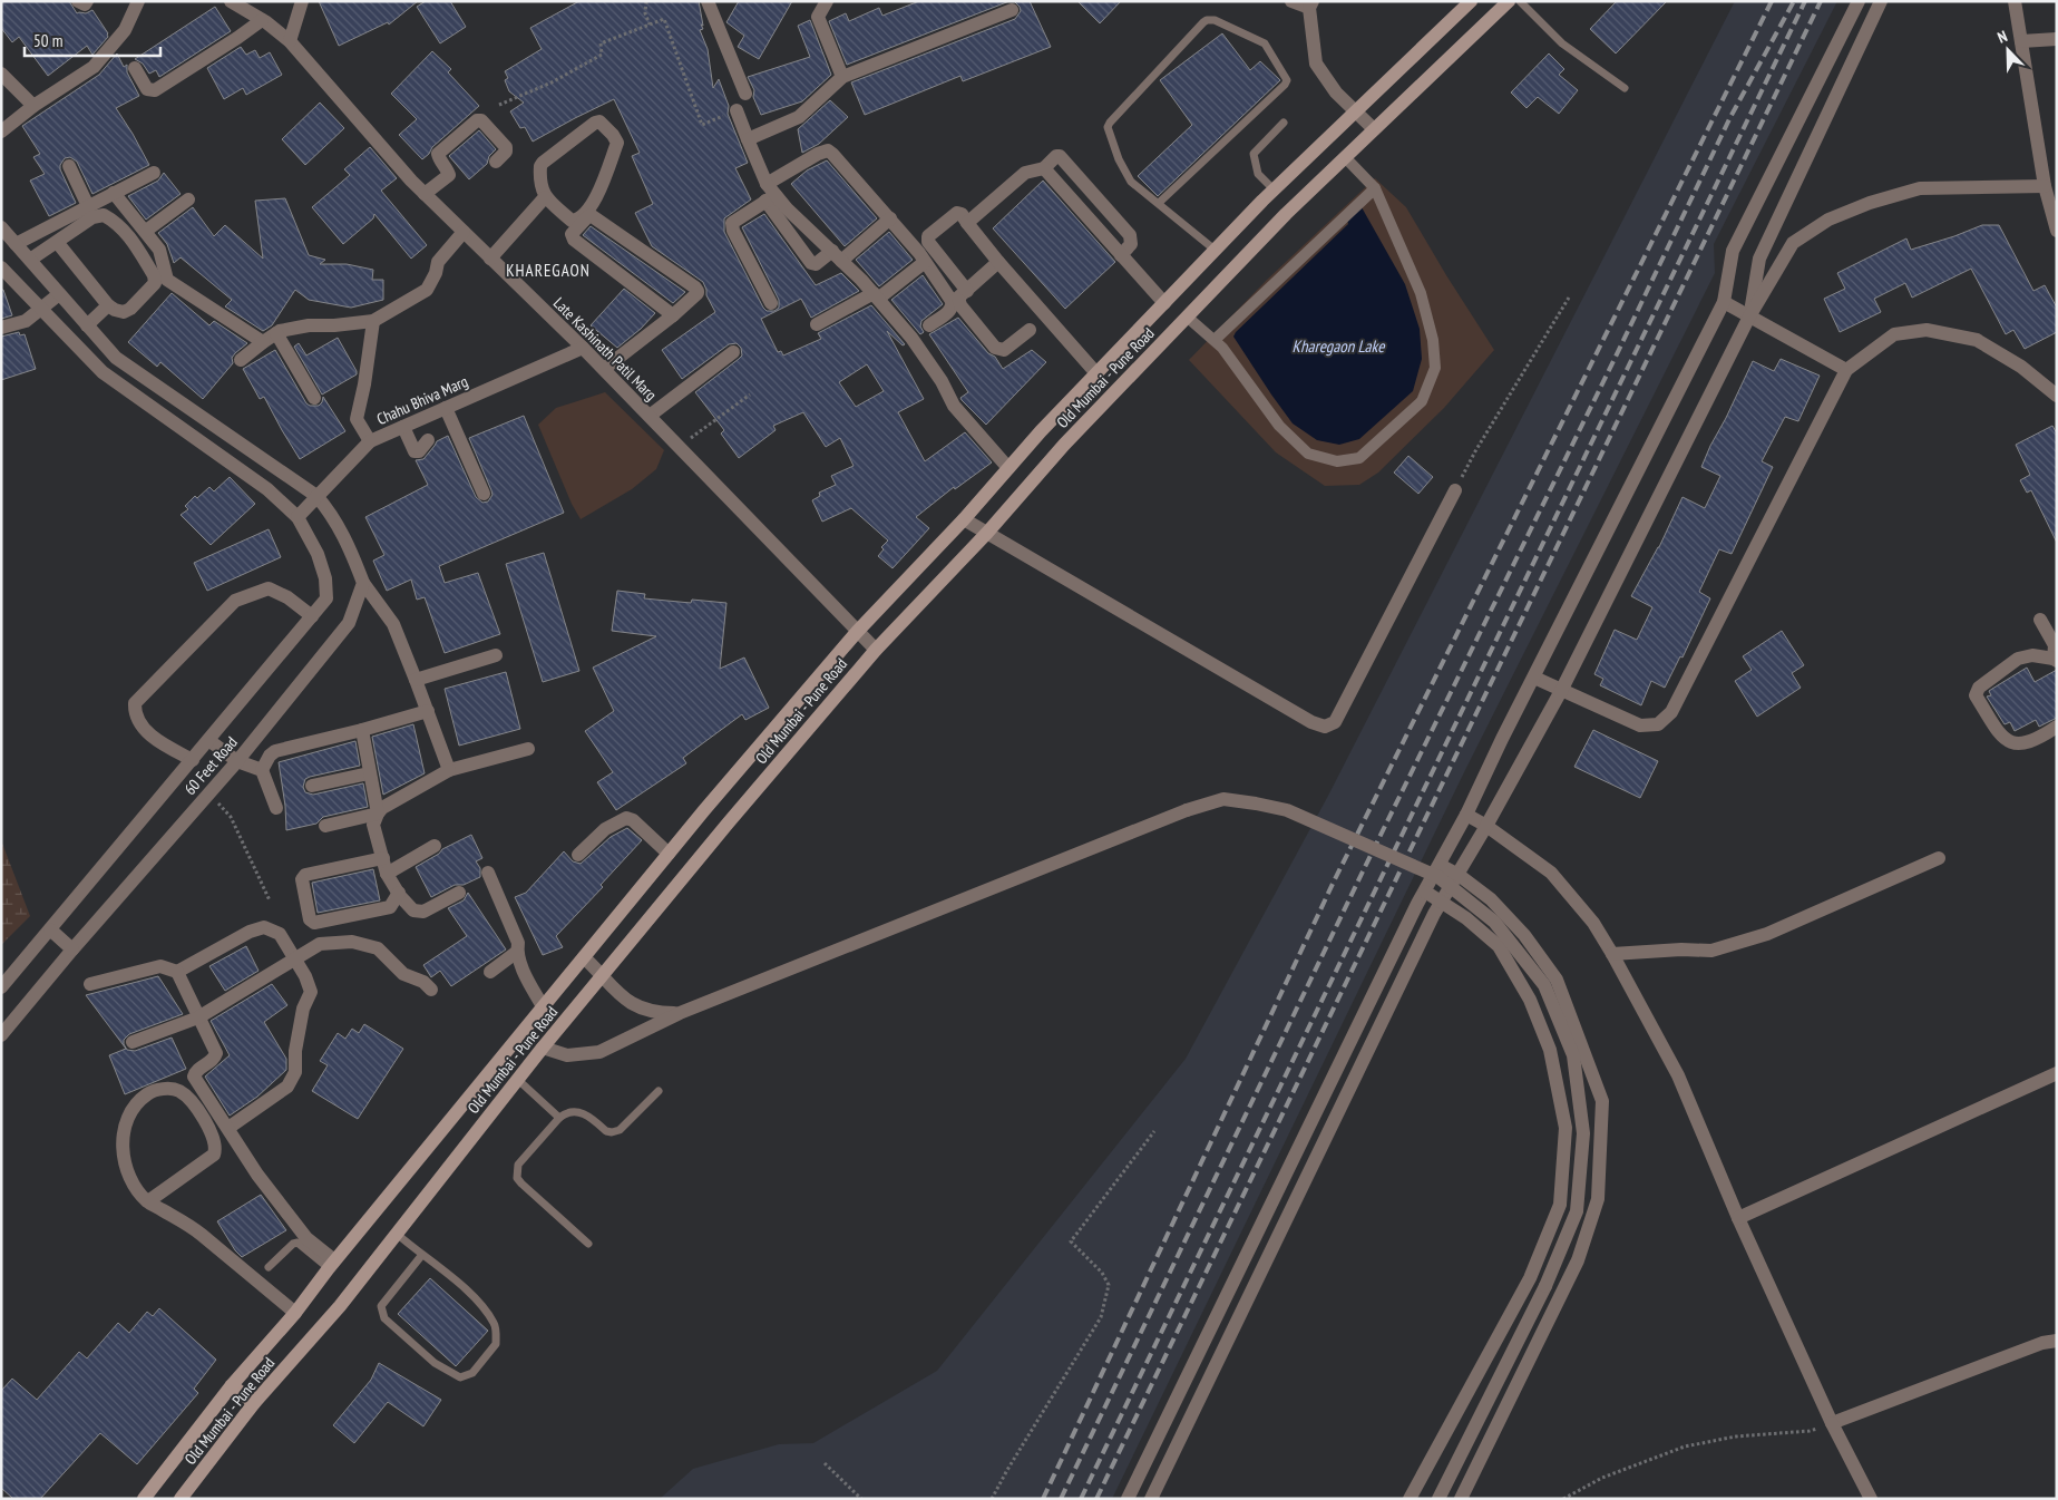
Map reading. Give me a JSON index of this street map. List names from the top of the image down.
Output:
{
  "streets": {
    "main road": ["Old Mumbai - Pune Road"],
    "street": ["Late Kashinath Patil Marg", "Chahu Bhiva Marg", "60 Feet Road"]
  },
  "crossings": [
    ["Late Kashinath Patil Marg", "Old Mumbai - Pune Road"],
    ["Late Kashinath Patil Marg", "Chahu Bhiva Marg"],
    ["Chahu Bhiva Marg", "60 Feet Road"]
  ],
  "districts": ["KHAREGAON"],
  "water": ["Kharegaon Lake"],
  "scale_bar": "50 m",
  "north": "top left"
}
